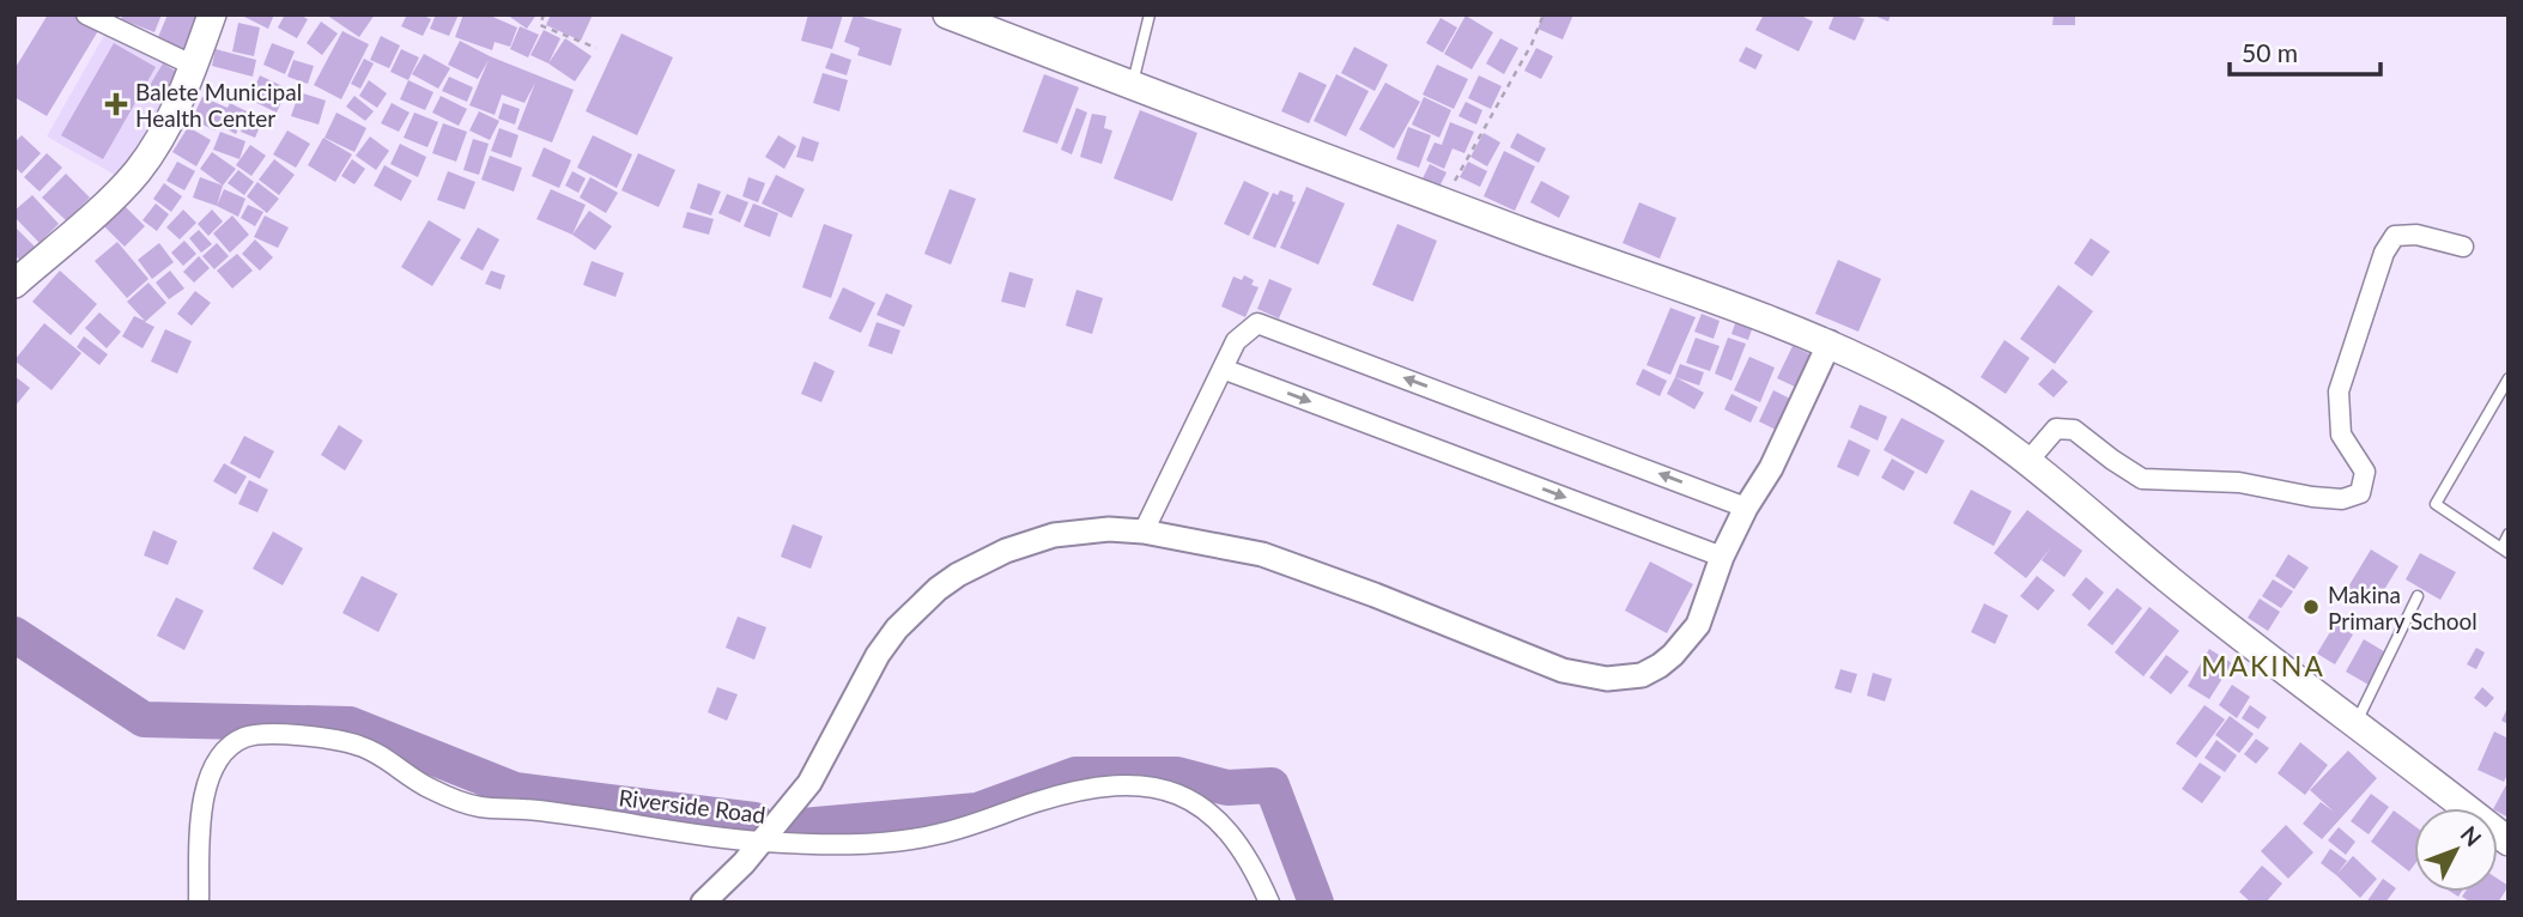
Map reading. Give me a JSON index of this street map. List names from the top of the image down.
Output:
{
  "streets": {
    "street": ["Riverside Road"]
  },
  "districts": ["MAKINA"],
  "places": {
    "health": ["Balete Municipal Health Center"],
    "other": ["Makina Primary School"]
  },
  "scale_bar": "50 m",
  "north": "top right"
}
